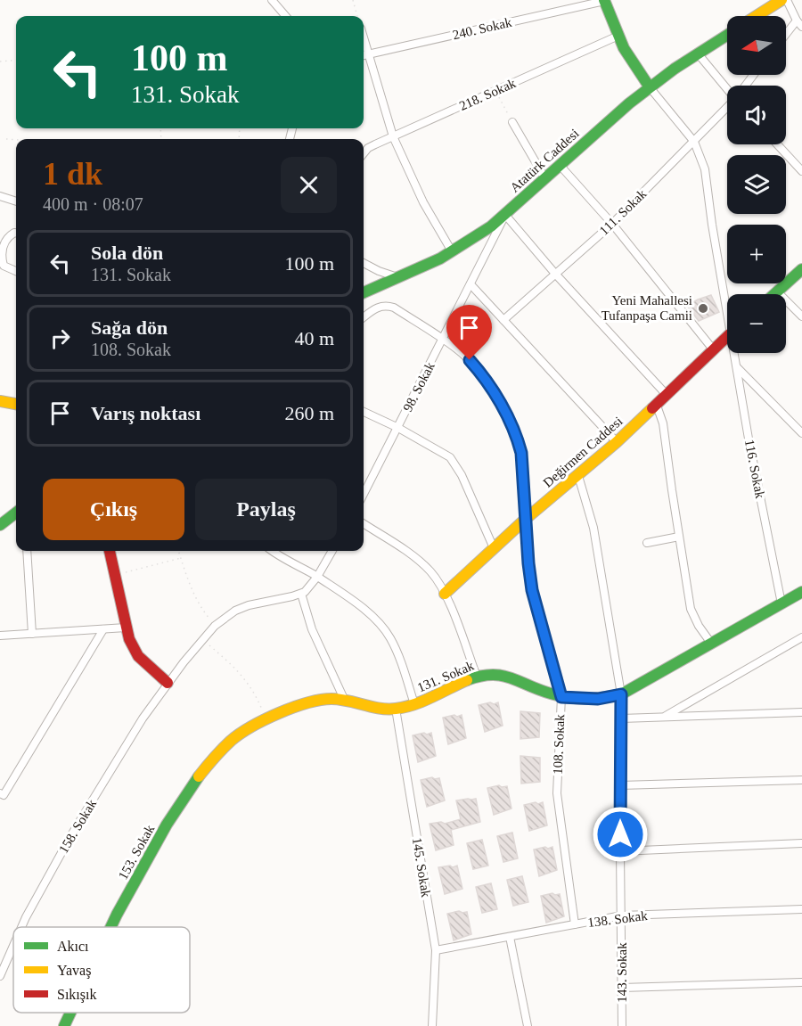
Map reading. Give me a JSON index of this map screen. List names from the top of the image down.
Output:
{
  "streets": {
    "street": [
      "240. Sokak",
      "218. Sokak",
      "Atatürk Caddesi",
      "111. Sokak",
      "98. Sokak",
      "Değirmen Caddesi",
      "116. Sokak",
      "131. Sokak",
      "108. Sokak",
      "158. Sokak",
      "153. Sokak",
      "145. Sokak",
      "138. Sokak",
      "143. Sokak"
    ]
  },
  "crossings": [
    ["Atatürk Caddesi", "98. Sokak"],
    ["Atatürk Caddesi", "116. Sokak"],
    ["111. Sokak", "116. Sokak"],
    ["98. Sokak", "108. Sokak"],
    ["Değirmen Caddesi", "108. Sokak"],
    ["Değirmen Caddesi", "143. Sokak"],
    ["116. Sokak", "131. Sokak"],
    ["131. Sokak", "108. Sokak"],
    ["131. Sokak", "153. Sokak"],
    ["131. Sokak", "145. Sokak"],
    ["131. Sokak", "143. Sokak"],
    ["108. Sokak", "138. Sokak"],
    ["145. Sokak", "138. Sokak"],
    ["138. Sokak", "143. Sokak"]
  ],
  "places": ["Yeni Mahallesi Tufanpaşa Camii"],
  "legend": ["Akıcı", "Yavaş", "Sıkışık"],
  "north": "left",
  "page": {
    "map_buttons": ["+", "−"],
    "turn": ["100 m", "131. Sokak"],
    "heading": ["1 dk", "400 m · 08:07"],
    "list": [
      {
        "name": "Sola dön",
        "note": "131. Sokak",
        "value": "100 m"
      },
      {
        "name": "Sağa dön",
        "note": "108. Sokak",
        "value": "40 m"
      },
      {
        "name": "Varış noktası",
        "value": "260 m"
      }
    ],
    "buttons": ["Çıkış", "Paylaş"]
  }
}
